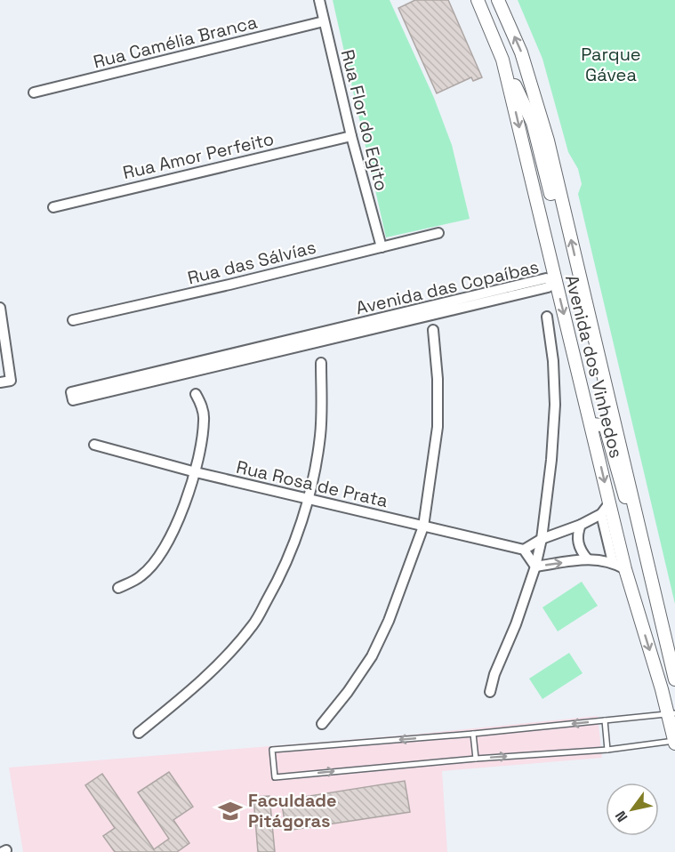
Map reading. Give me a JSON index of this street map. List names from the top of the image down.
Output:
{
  "streets": {
    "main road": ["Avenida dos Vinhedos"],
    "street": [
      "Rua Camélia Branca",
      "Rua Flor do Egito",
      "Rua Amor Perfeito",
      "Rua das Sálvías",
      "Avenida das Copaíbas",
      "Rua Rosa de Prata"
    ]
  },
  "crossings": [
    ["Rua Camélia Branca", "Rua Flor do Egito"],
    ["Rua Flor do Egito", "Rua Amor Perfeito"],
    ["Rua Flor do Egito", "Rua das Sálvías"],
    ["Avenida das Copaíbas", "Avenida dos Vinhedos"]
  ],
  "parks": ["Parque Gávea"],
  "places": {
    "school or university": ["Faculdade Pitágoras"]
  },
  "north": "bottom left"
}
